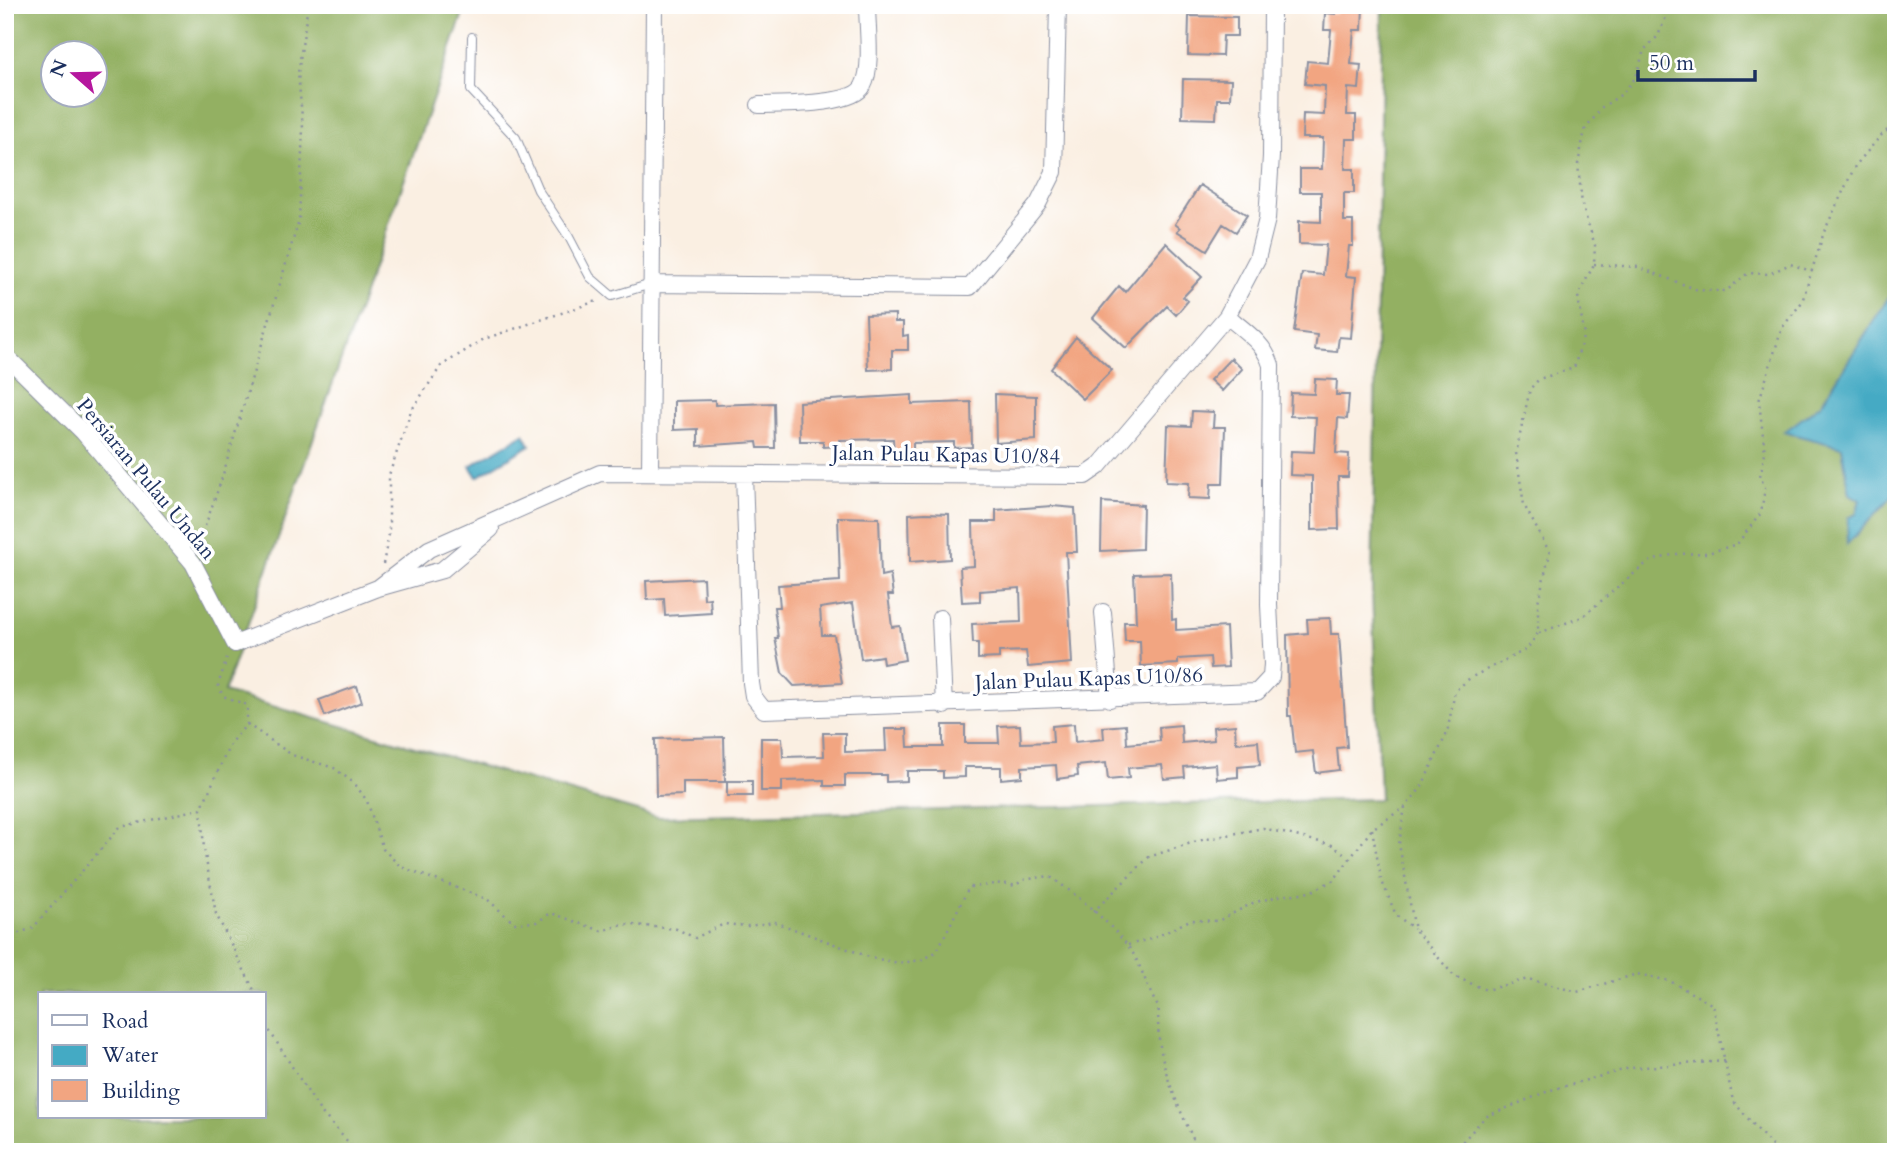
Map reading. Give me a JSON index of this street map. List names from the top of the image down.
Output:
{
  "streets": {
    "street": ["Jalan Pulau Kapas U10/84", "Persiaran Pulau Undan", "Jalan Pulau Kapas U10/86"]
  },
  "crossings": [
    ["Jalan Pulau Kapas U10/84", "Jalan Pulau Kapas U10/86"]
  ],
  "legend": ["Road", "Water", "Building"],
  "scale_bar": "50 m",
  "north": "left"
}
